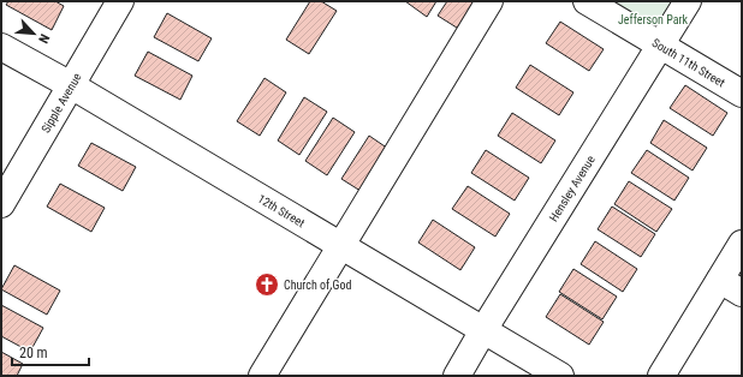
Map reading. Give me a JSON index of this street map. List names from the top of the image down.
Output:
{
  "streets": {
    "street": [
      "South 11th Street",
      "Sipple Avenue",
      "Hensley Avenue",
      "12th Street"
    ]
  },
  "crossings": [
    ["South 11th Street", "Hensley Avenue"],
    ["Sipple Avenue", "12th Street"],
    ["Hensley Avenue", "12th Street"]
  ],
  "parks": ["Jefferson Park"],
  "places": {
    "church": ["Church of God"]
  },
  "scale_bar": "20 m",
  "north": "bottom right"
}
